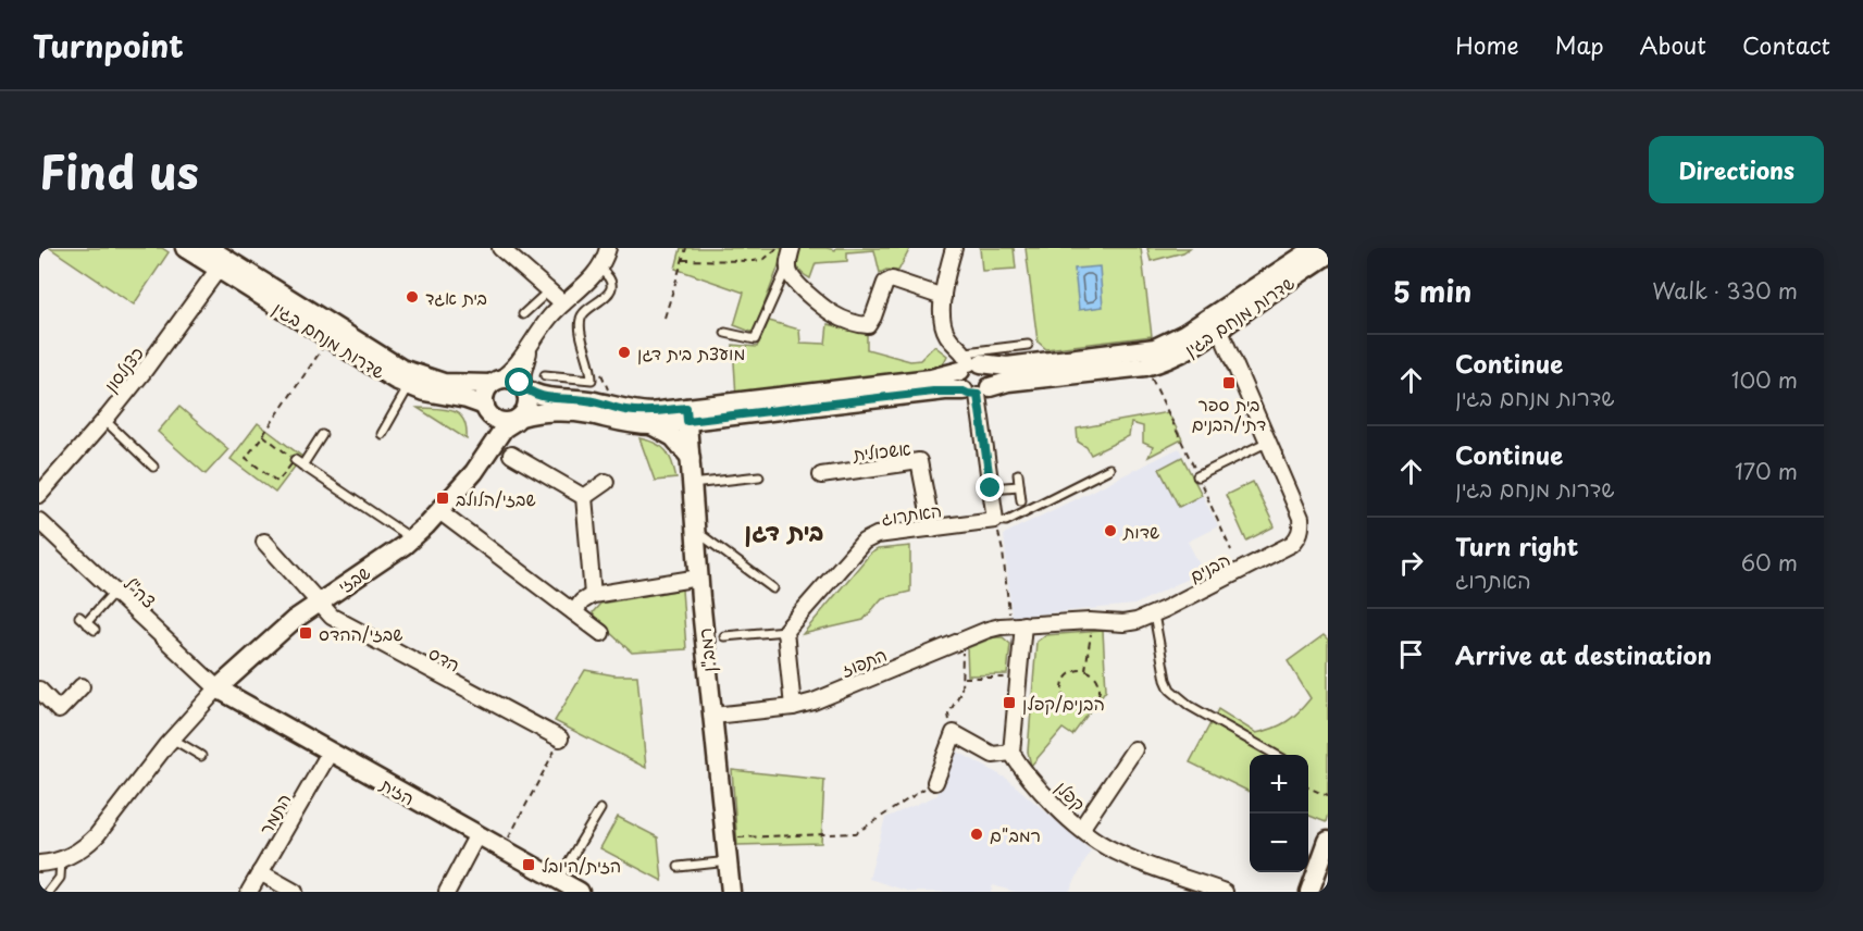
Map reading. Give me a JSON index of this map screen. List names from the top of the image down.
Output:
{
  "streets": {
    "street": [
      "שדרות מנחם בגין",
      "כצנלסון",
      "אשכולית",
      "האתרוג",
      "הבנים",
      "שבזי",
      "צה\"ל",
      "רמב\"ן",
      "הדס",
      "התפוז",
      "הזית",
      "קפלן",
      "התמר"
    ]
  },
  "crossings": [
    ["שדרות מנחם בגין", "כצנלסון"],
    ["שדרות מנחם בגין", "הבנים"],
    ["שדרות מנחם בגין", "שבזי"],
    ["שדרות מנחם בגין", "רמב\"ן"],
    ["אשכולית", "האתרוג"],
    ["הבנים", "התפוז"],
    ["שבזי", "צה\"ל"],
    ["שבזי", "הדס"],
    ["שבזי", "הזית"],
    ["צה\"ל", "הזית"],
    ["רמב\"ן", "התפוז"],
    ["הזית", "התמר"]
  ],
  "districts": ["בית דגן"],
  "places": {
    "other": [
      "בית אגד",
      "מועצת בית דגן",
      "שדות",
      "רמב\"ם"
    ],
    "transit": [
      "בית ספר דתי/הבנים",
      "שבזי/הלולב",
      "שבזי/ההדס",
      "הבנים/קפלן",
      "הזית/היובל"
    ]
  },
  "page": {
    "header": "Turnpoint",
    "nav": [
      "Home",
      "Map",
      "About",
      "Contact"
    ],
    "title": "Find us",
    "buttons": "Directions",
    "heading": ["5 min", "Walk · 330 m"],
    "list": [
      ["Continue", "שדרות מנחם בגין", "100 m"],
      ["Continue", "שדרות מנחם בגין", "170 m"],
      ["Turn right", "האתרוג", "60 m"],
      "Arrive at destination"
    ],
    "map_buttons": ["+", "−"]
  }
}
